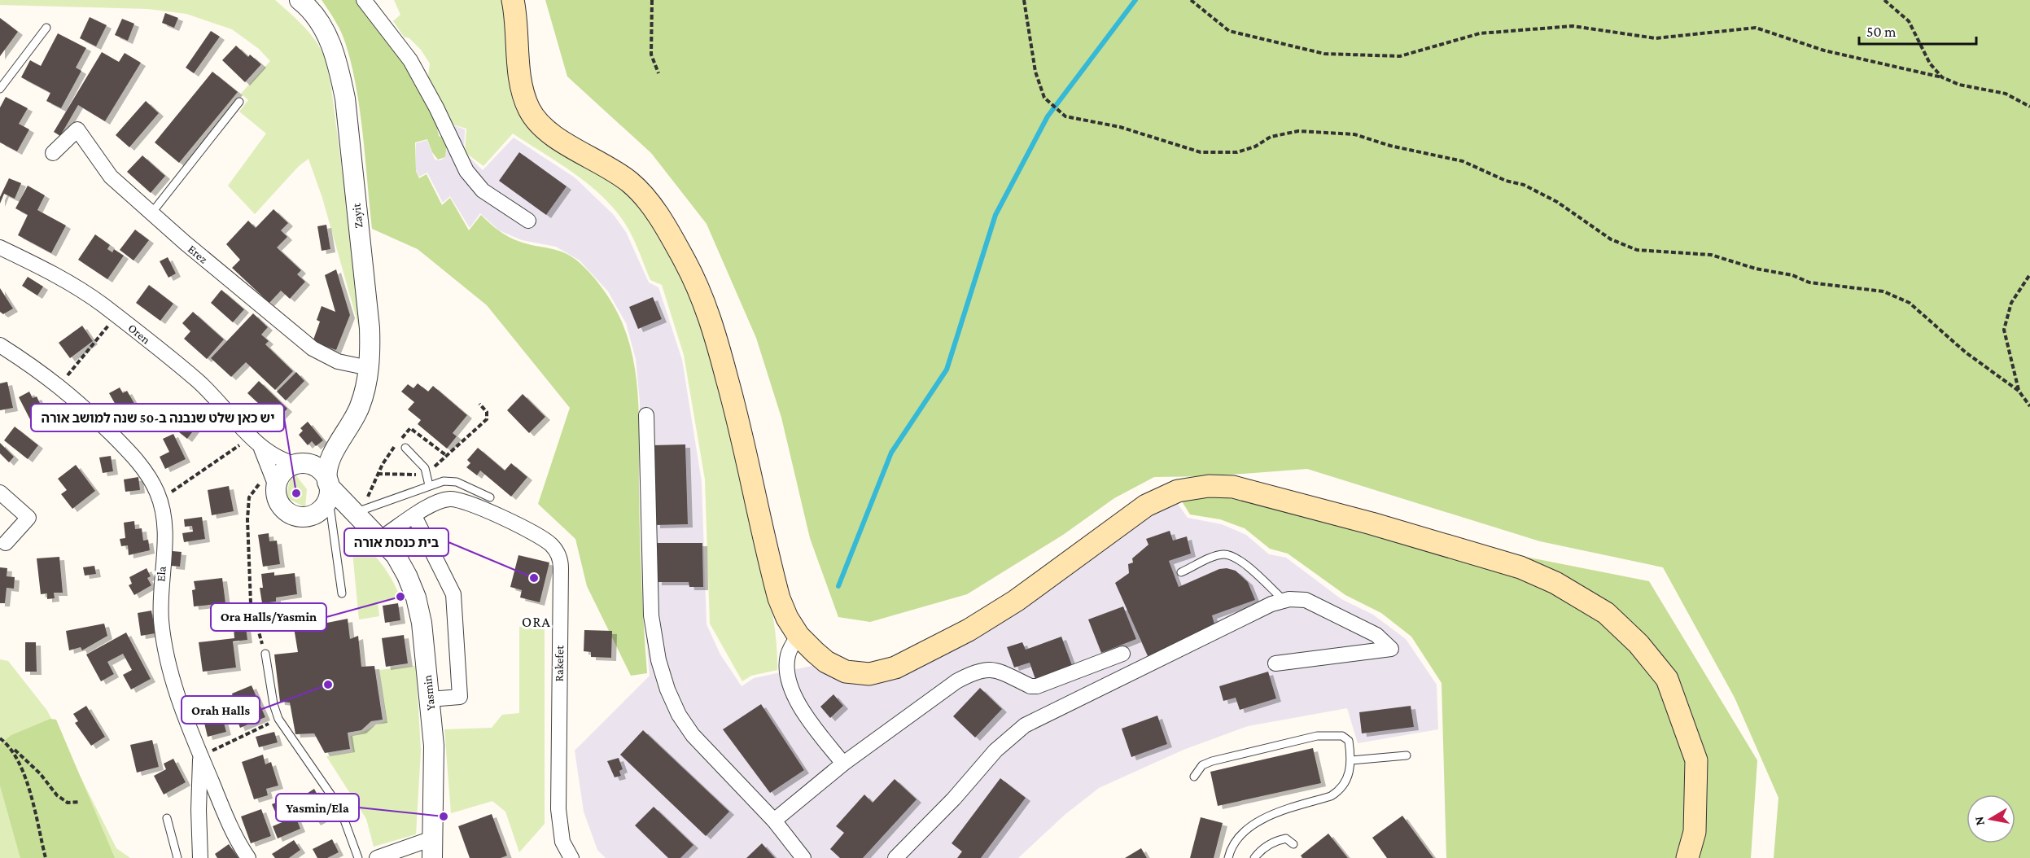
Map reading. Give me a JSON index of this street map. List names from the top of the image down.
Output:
{
  "streets": {
    "street": [
      "Zayit",
      "Erez",
      "Oren",
      "Ela",
      "Rakefet",
      "Yasmin"
    ]
  },
  "crossings": [
    ["Zayit", "Erez"],
    ["Zayit", "Oren"],
    ["Zayit", "Yasmin"],
    ["Oren", "Yasmin"],
    ["Rakefet", "Yasmin"]
  ],
  "districts": ["ORA"],
  "places": [
    "יש כאן שלט שנבנה ב-50 שנה למושב אורה",
    "בית כנסת אורה",
    "Ora Halls/Yasmin",
    "Orah Halls",
    "Yasmin/Ela"
  ],
  "scale_bar": "50 m",
  "north": "left"
}
